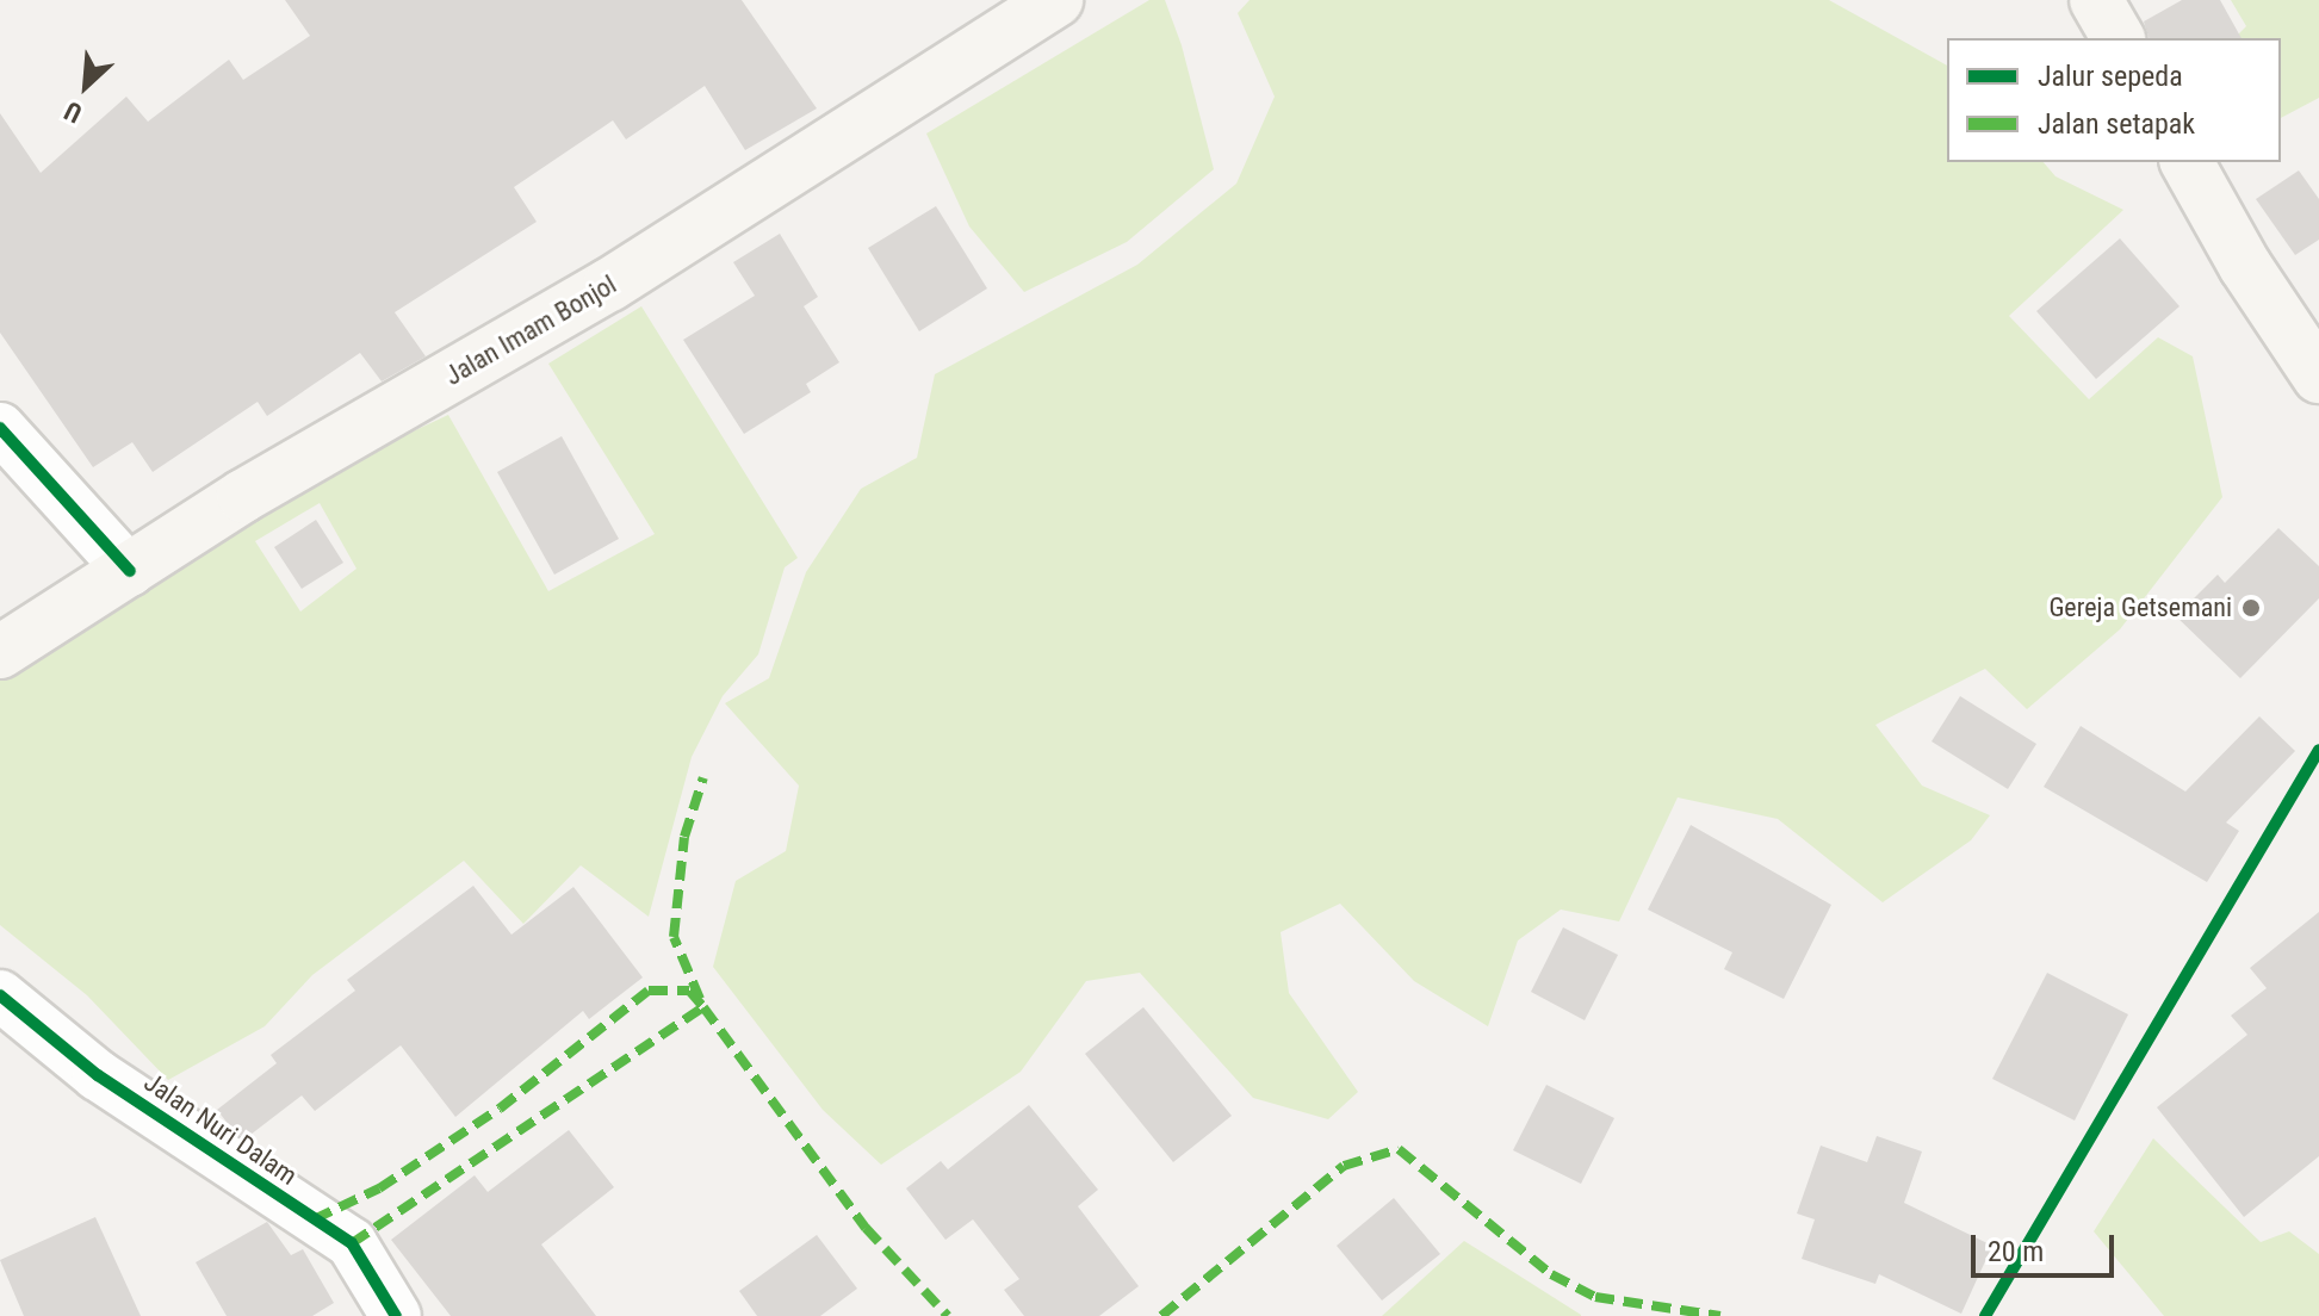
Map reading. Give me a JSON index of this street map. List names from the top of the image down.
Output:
{
  "streets": {
    "main road": ["Jalan Imam Bonjol"],
    "street": ["Jalan Nuri Dalam"]
  },
  "places": ["Gereja Getsemani"],
  "legend": ["Jalur sepeda", "Jalan setapak"],
  "scale_bar": "20 m",
  "north": "bottom left"
}
